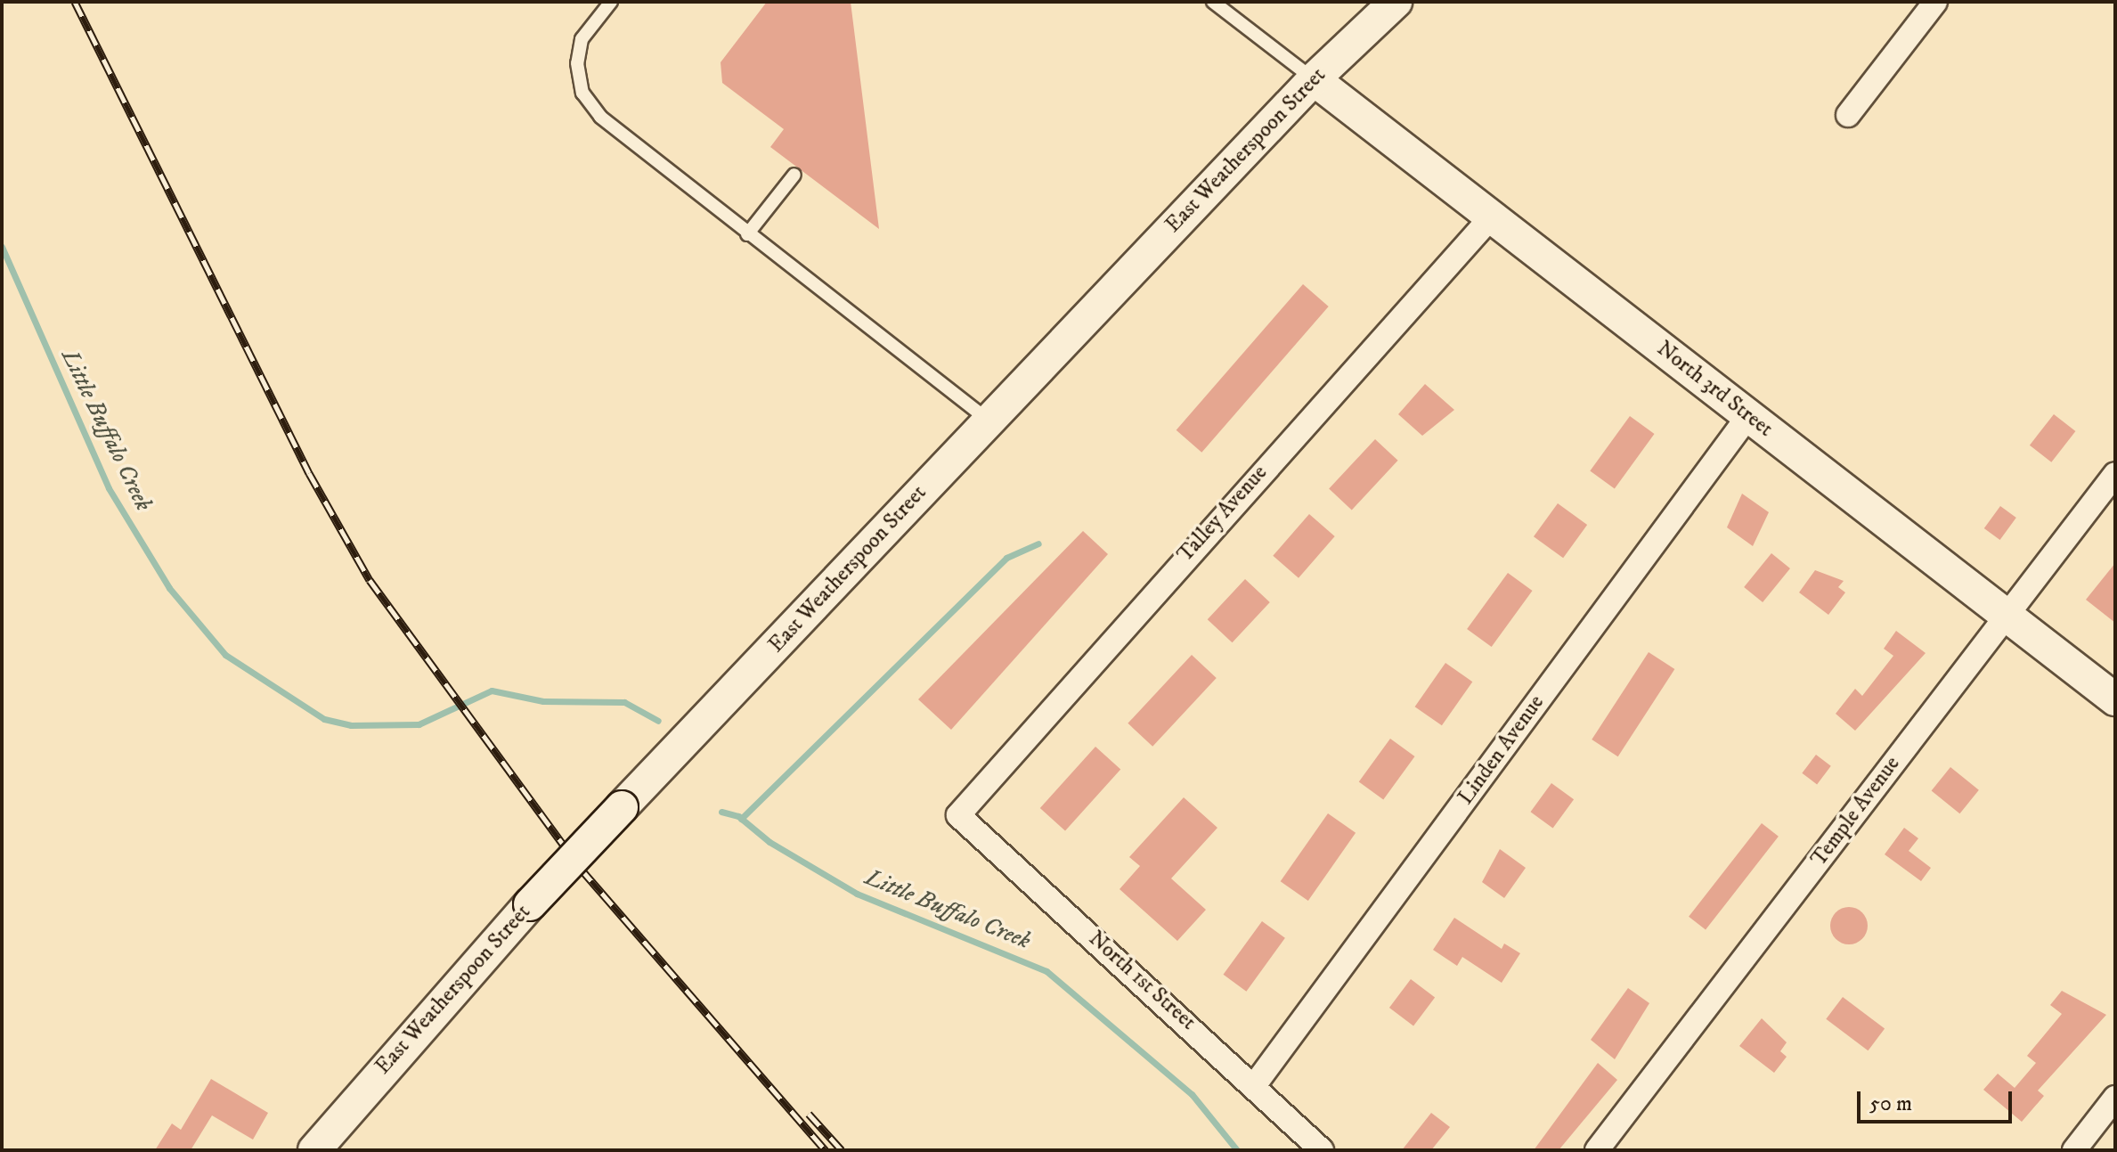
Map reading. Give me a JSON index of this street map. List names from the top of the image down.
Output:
{
  "streets": {
    "street": [
      "East Weatherspoon Street",
      "North 3rd Street",
      "Talley Avenue",
      "Linden Avenue",
      "Temple Avenue",
      "North 1st Street"
    ]
  },
  "crossings": [
    ["East Weatherspoon Street", "North 3rd Street"],
    ["North 3rd Street", "Talley Avenue"],
    ["North 3rd Street", "Linden Avenue"],
    ["North 3rd Street", "Temple Avenue"],
    ["Talley Avenue", "North 1st Street"],
    ["Linden Avenue", "North 1st Street"]
  ],
  "water": ["Little Buffalo Creek"],
  "scale_bar": "50 m"
}
